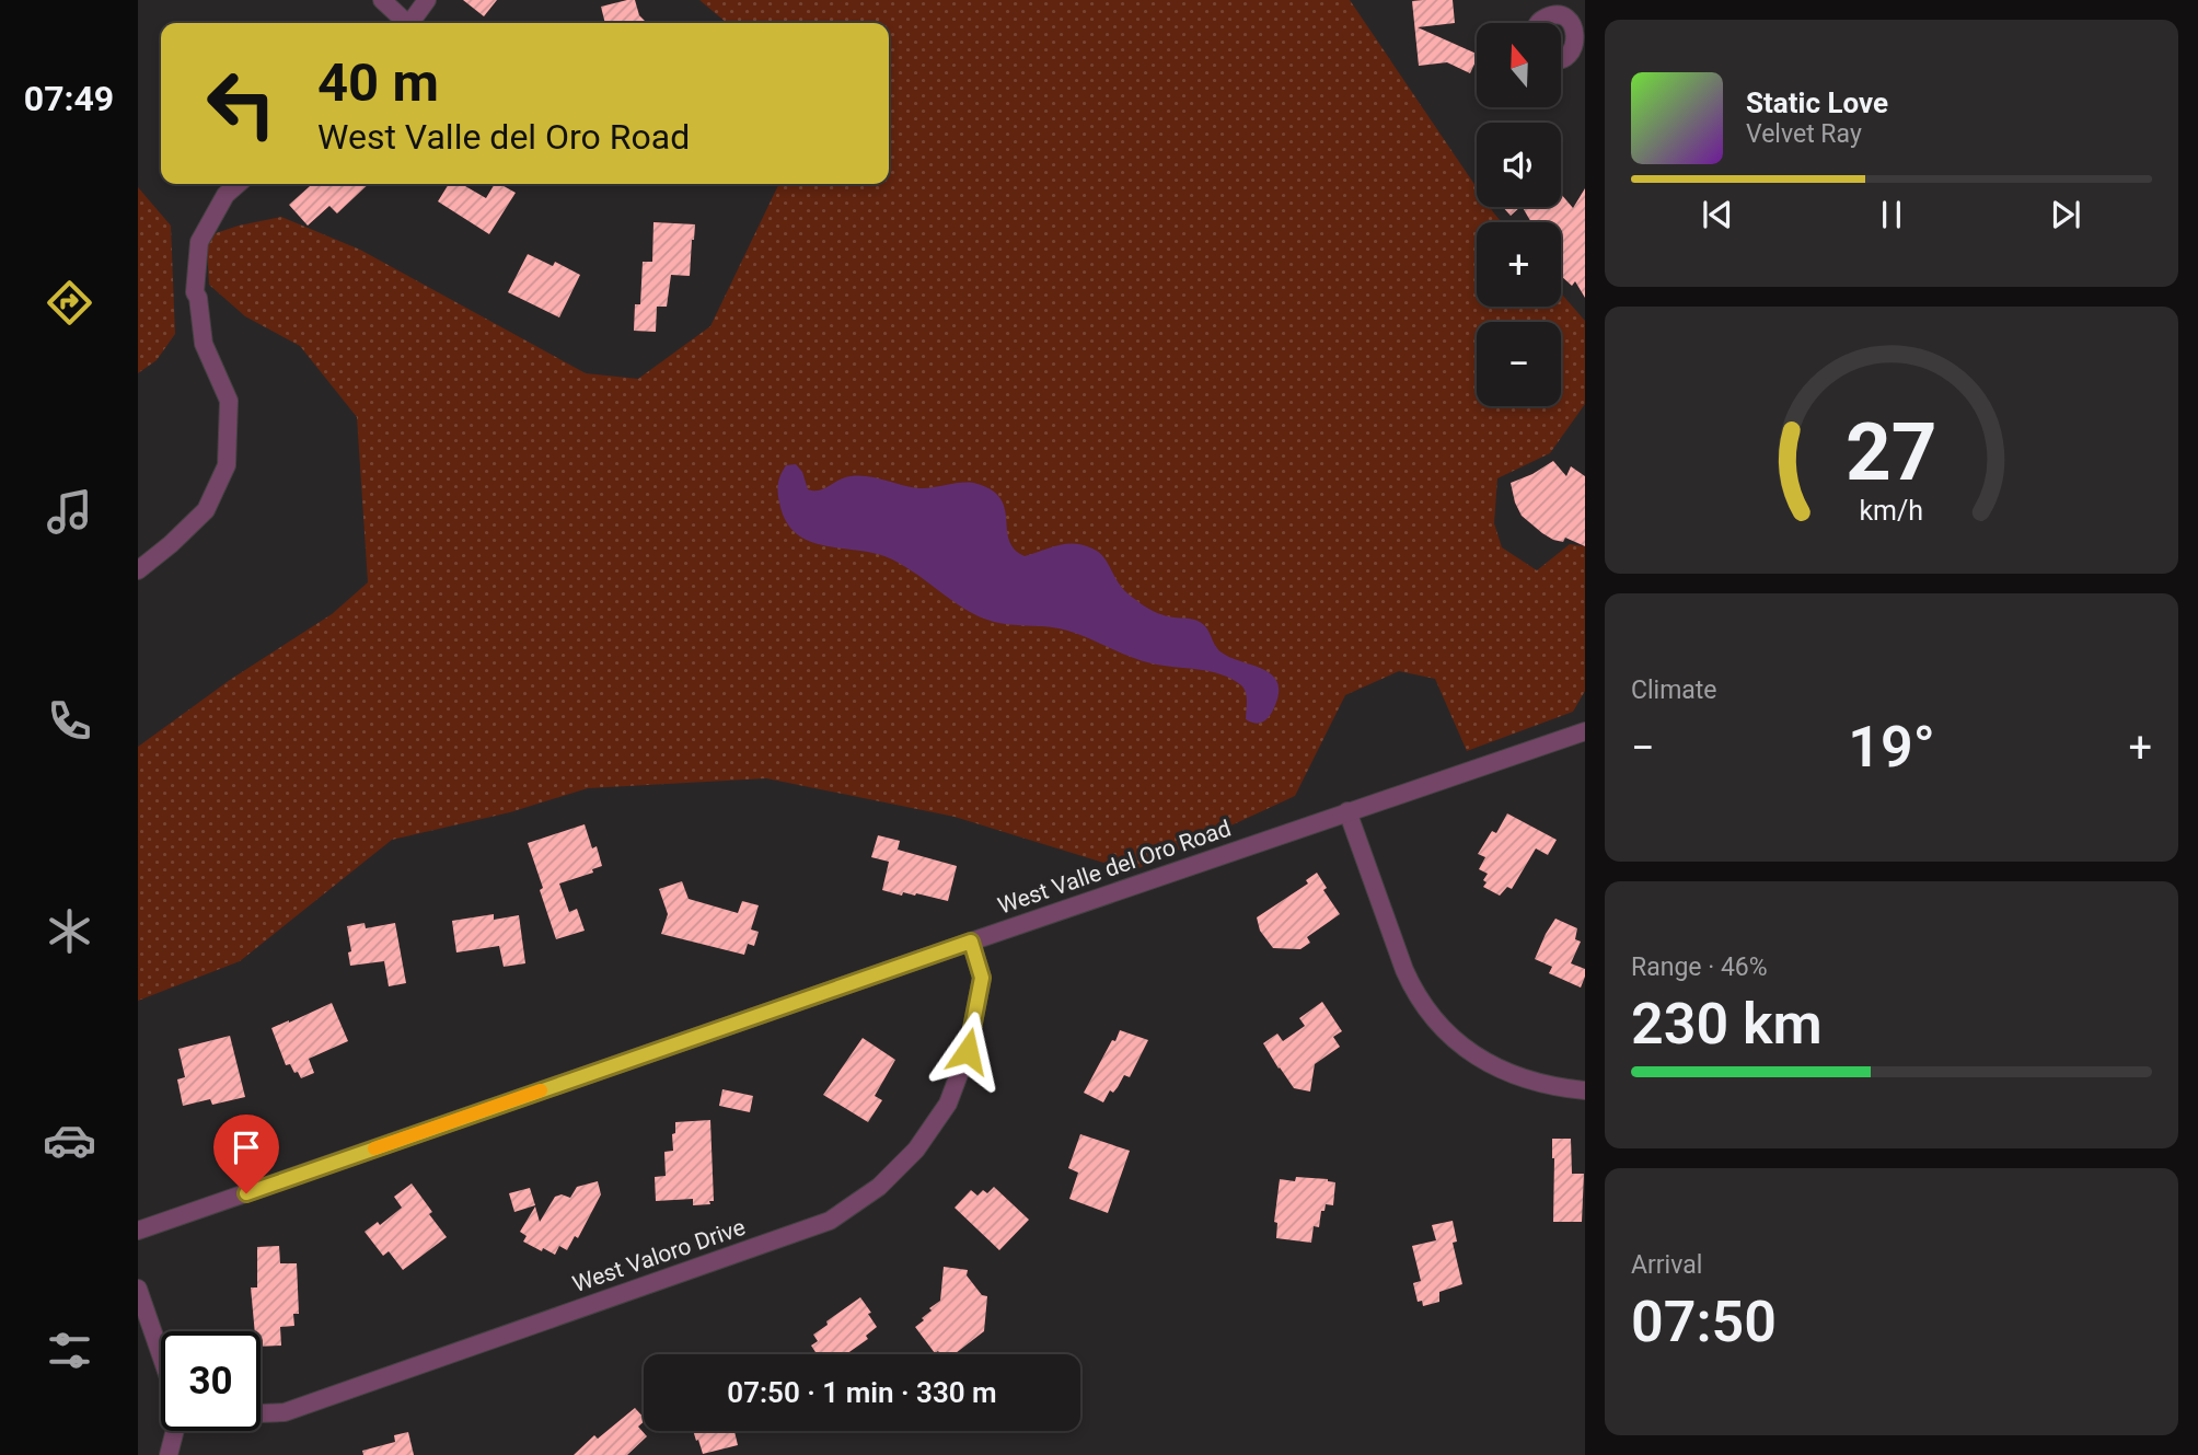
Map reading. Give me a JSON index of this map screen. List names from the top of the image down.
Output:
{
  "streets": {
    "street": ["West Valle del Oro Road", "West Valoro Drive"]
  },
  "crossings": [
    ["West Valle del Oro Road", "West Valoro Drive"]
  ],
  "north": "top",
  "page": {
    "tabs": "07:49",
    "map_buttons": ["+", "−"],
    "turn": ["40 m", "West Valle del Oro Road"],
    "song": ["Static Love", "Velvet Ray"],
    "tile": [
      "Climate",
      ["Range · 46%", "230 km"],
      ["Arrival", "07:50"]
    ],
    "heat": ["−", "19°", "+"],
    "limit": "30",
    "trip": "07:50 · 1 min · 330 m",
    "gauge": ["27", "km/h"]
  }
}
